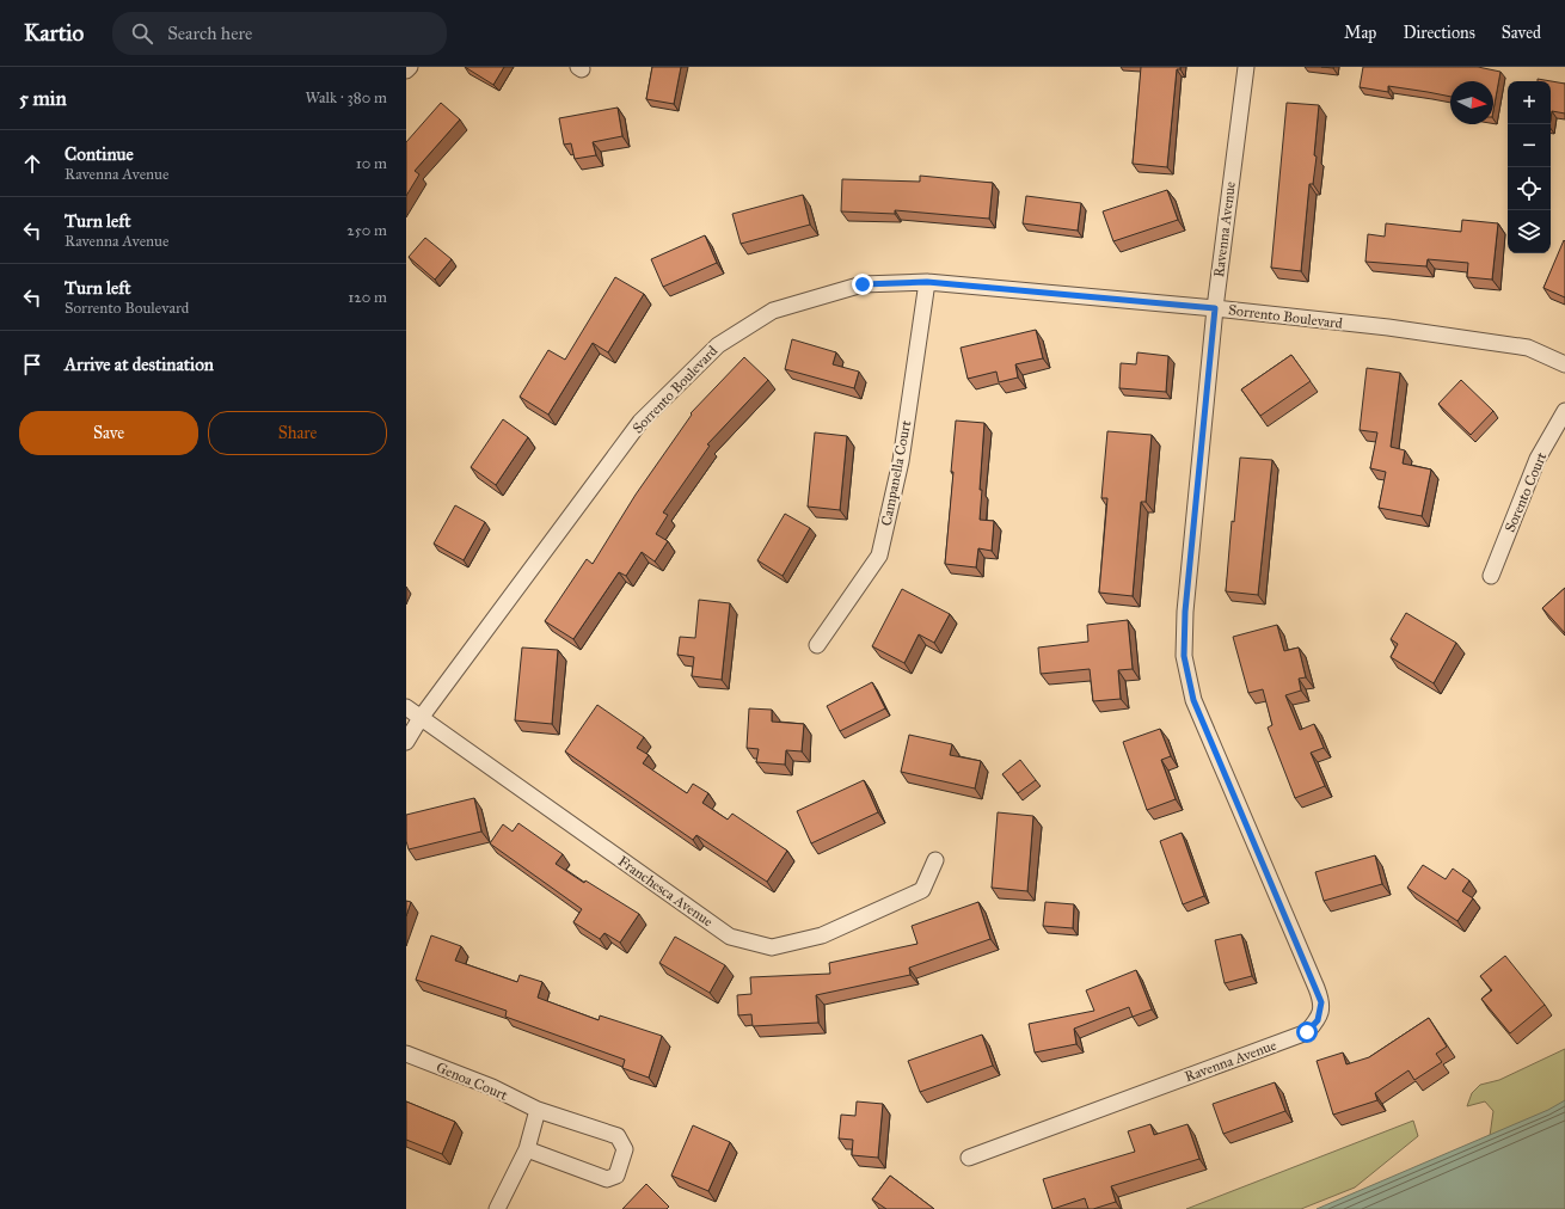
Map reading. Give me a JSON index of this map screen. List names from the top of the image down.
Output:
{
  "streets": {
    "street": [
      "Ravenna Avenue",
      "Sorrento Boulevard",
      "Campanella Court",
      "Sorento Court",
      "Franchesca Avenue",
      "Genoa Court"
    ]
  },
  "crossings": [
    ["Ravenna Avenue", "Sorrento Boulevard"],
    ["Sorrento Boulevard", "Campanella Court"],
    ["Sorrento Boulevard", "Franchesca Avenue"]
  ],
  "north": "right",
  "page": {
    "header": "Kartio",
    "search": "Search here",
    "nav": ["Map", "Directions", "Saved"],
    "heading": ["5 min", "Walk · 380 m"],
    "map_buttons": ["+", "−"],
    "list": [
      ["Continue", "Ravenna Avenue", "10 m"],
      ["Turn left", "Ravenna Avenue", "250 m"],
      ["Turn left", "Sorrento Boulevard", "120 m"],
      "Arrive at destination"
    ],
    "buttons": ["Save", "Share"]
  }
}
